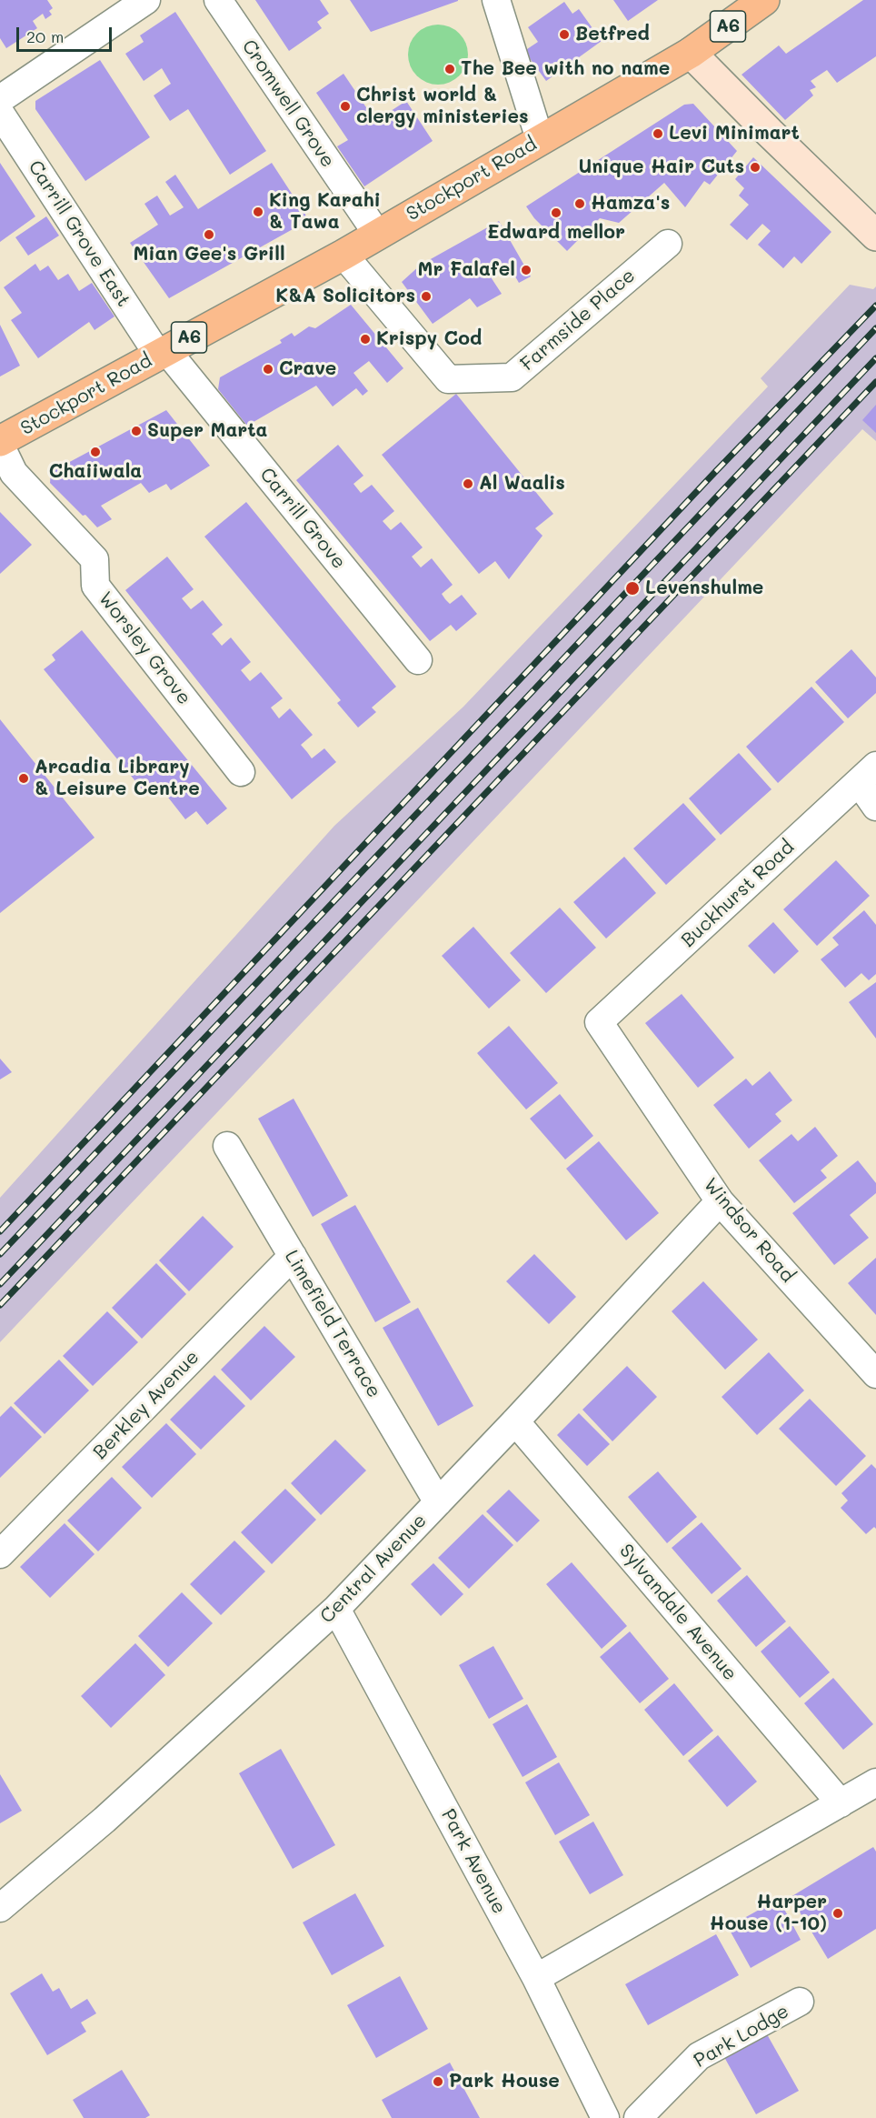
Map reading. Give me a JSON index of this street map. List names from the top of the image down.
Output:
{
  "streets": {
    "highway": ["A6", "Stockport Road"],
    "street": [
      "Cromwell Grove",
      "Carrill Grove East",
      "Farmside Place",
      "Carrill Grove",
      "Worsley Grove",
      "Buckhurst Road",
      "Windsor Road",
      "Limefield Terrace",
      "Berkley Avenue",
      "Central Avenue",
      "Sylvandale Avenue",
      "Park Avenue",
      "Park Lodge"
    ]
  },
  "crossings": [
    ["Cromwell Grove", "Stockport Road"],
    ["Stockport Road", "Carrill Grove East"],
    ["Stockport Road", "Farmside Place"],
    ["Stockport Road", "Carrill Grove"],
    ["Stockport Road", "Worsley Grove"],
    ["Carrill Grove East", "Carrill Grove"],
    ["Buckhurst Road", "Windsor Road"],
    ["Windsor Road", "Central Avenue"],
    ["Limefield Terrace", "Berkley Avenue"],
    ["Limefield Terrace", "Central Avenue"],
    ["Central Avenue", "Sylvandale Avenue"],
    ["Central Avenue", "Park Avenue"]
  ],
  "places": [
    "Betfred",
    "The Bee with no name",
    "Christ world & clergy ministeries",
    "Levi Minimart",
    "Unique Hair Cuts",
    "Hamza's",
    "King Karahi & Tawa",
    "Edward mellor",
    "Mian Gee's Grill",
    "Mr Falafel",
    "K&A Solicitors",
    "Krispy Cod",
    "Crave",
    "Super Marta",
    "Chaiiwala",
    "Al Waalis",
    "Levenshulme",
    "Arcadia Library & Leisure Centre",
    "Harper House (1-10)",
    "Park House"
  ],
  "scale_bar": "20 m"
}
